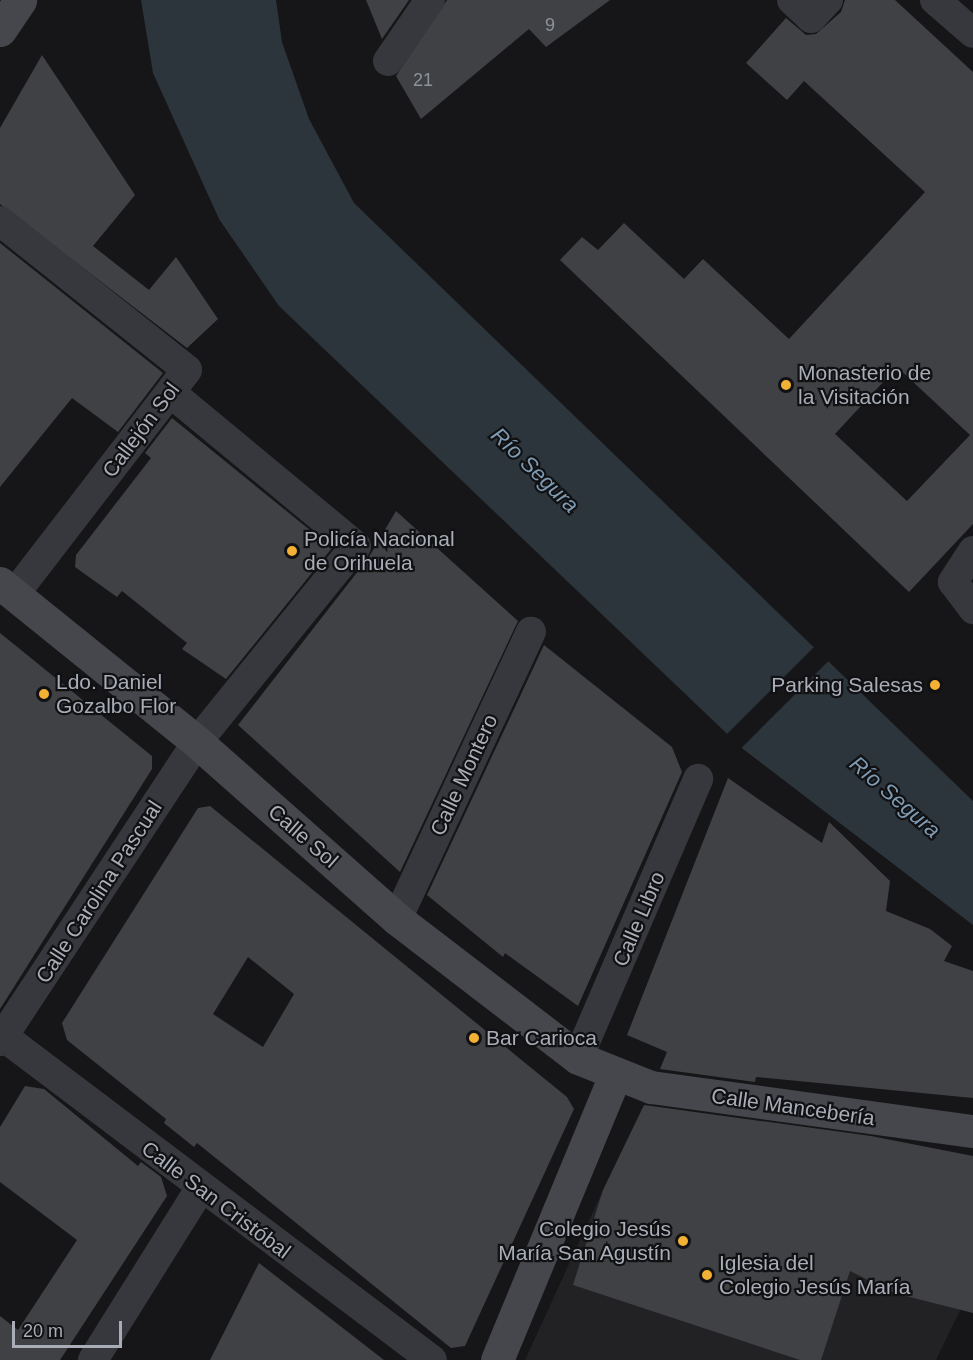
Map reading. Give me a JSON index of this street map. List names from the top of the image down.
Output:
{
  "streets": {
    "street": [
      "Callejón Sol",
      "Calle Montero",
      "Calle Sol",
      "Calle Carolina Pascual",
      "Calle Libro",
      "Calle Mancebería",
      "Calle San Cristóbal"
    ]
  },
  "crossings": [
    ["Callejón Sol", "Calle Sol"],
    ["Callejón Sol", "Calle Carolina Pascual"],
    ["Calle Montero", "Calle Sol"],
    ["Calle Sol", "Calle Carolina Pascual"],
    ["Calle Sol", "Calle Libro"],
    ["Calle Sol", "Calle Mancebería"],
    ["Calle Carolina Pascual", "Calle San Cristóbal"]
  ],
  "water": ["Río Segura"],
  "places": [
    "Monasterio de la Visitación",
    "Policía Nacional de Orihuela",
    "Parking Salesas",
    "Ldo. Daniel Gozalbo Flor",
    "Bar Carioca",
    "Colegio Jesús María San Agustín",
    "Iglesia del Colegio Jesús María"
  ],
  "house_numbers": ["9", "21"],
  "scale_bar": "20 m"
}
